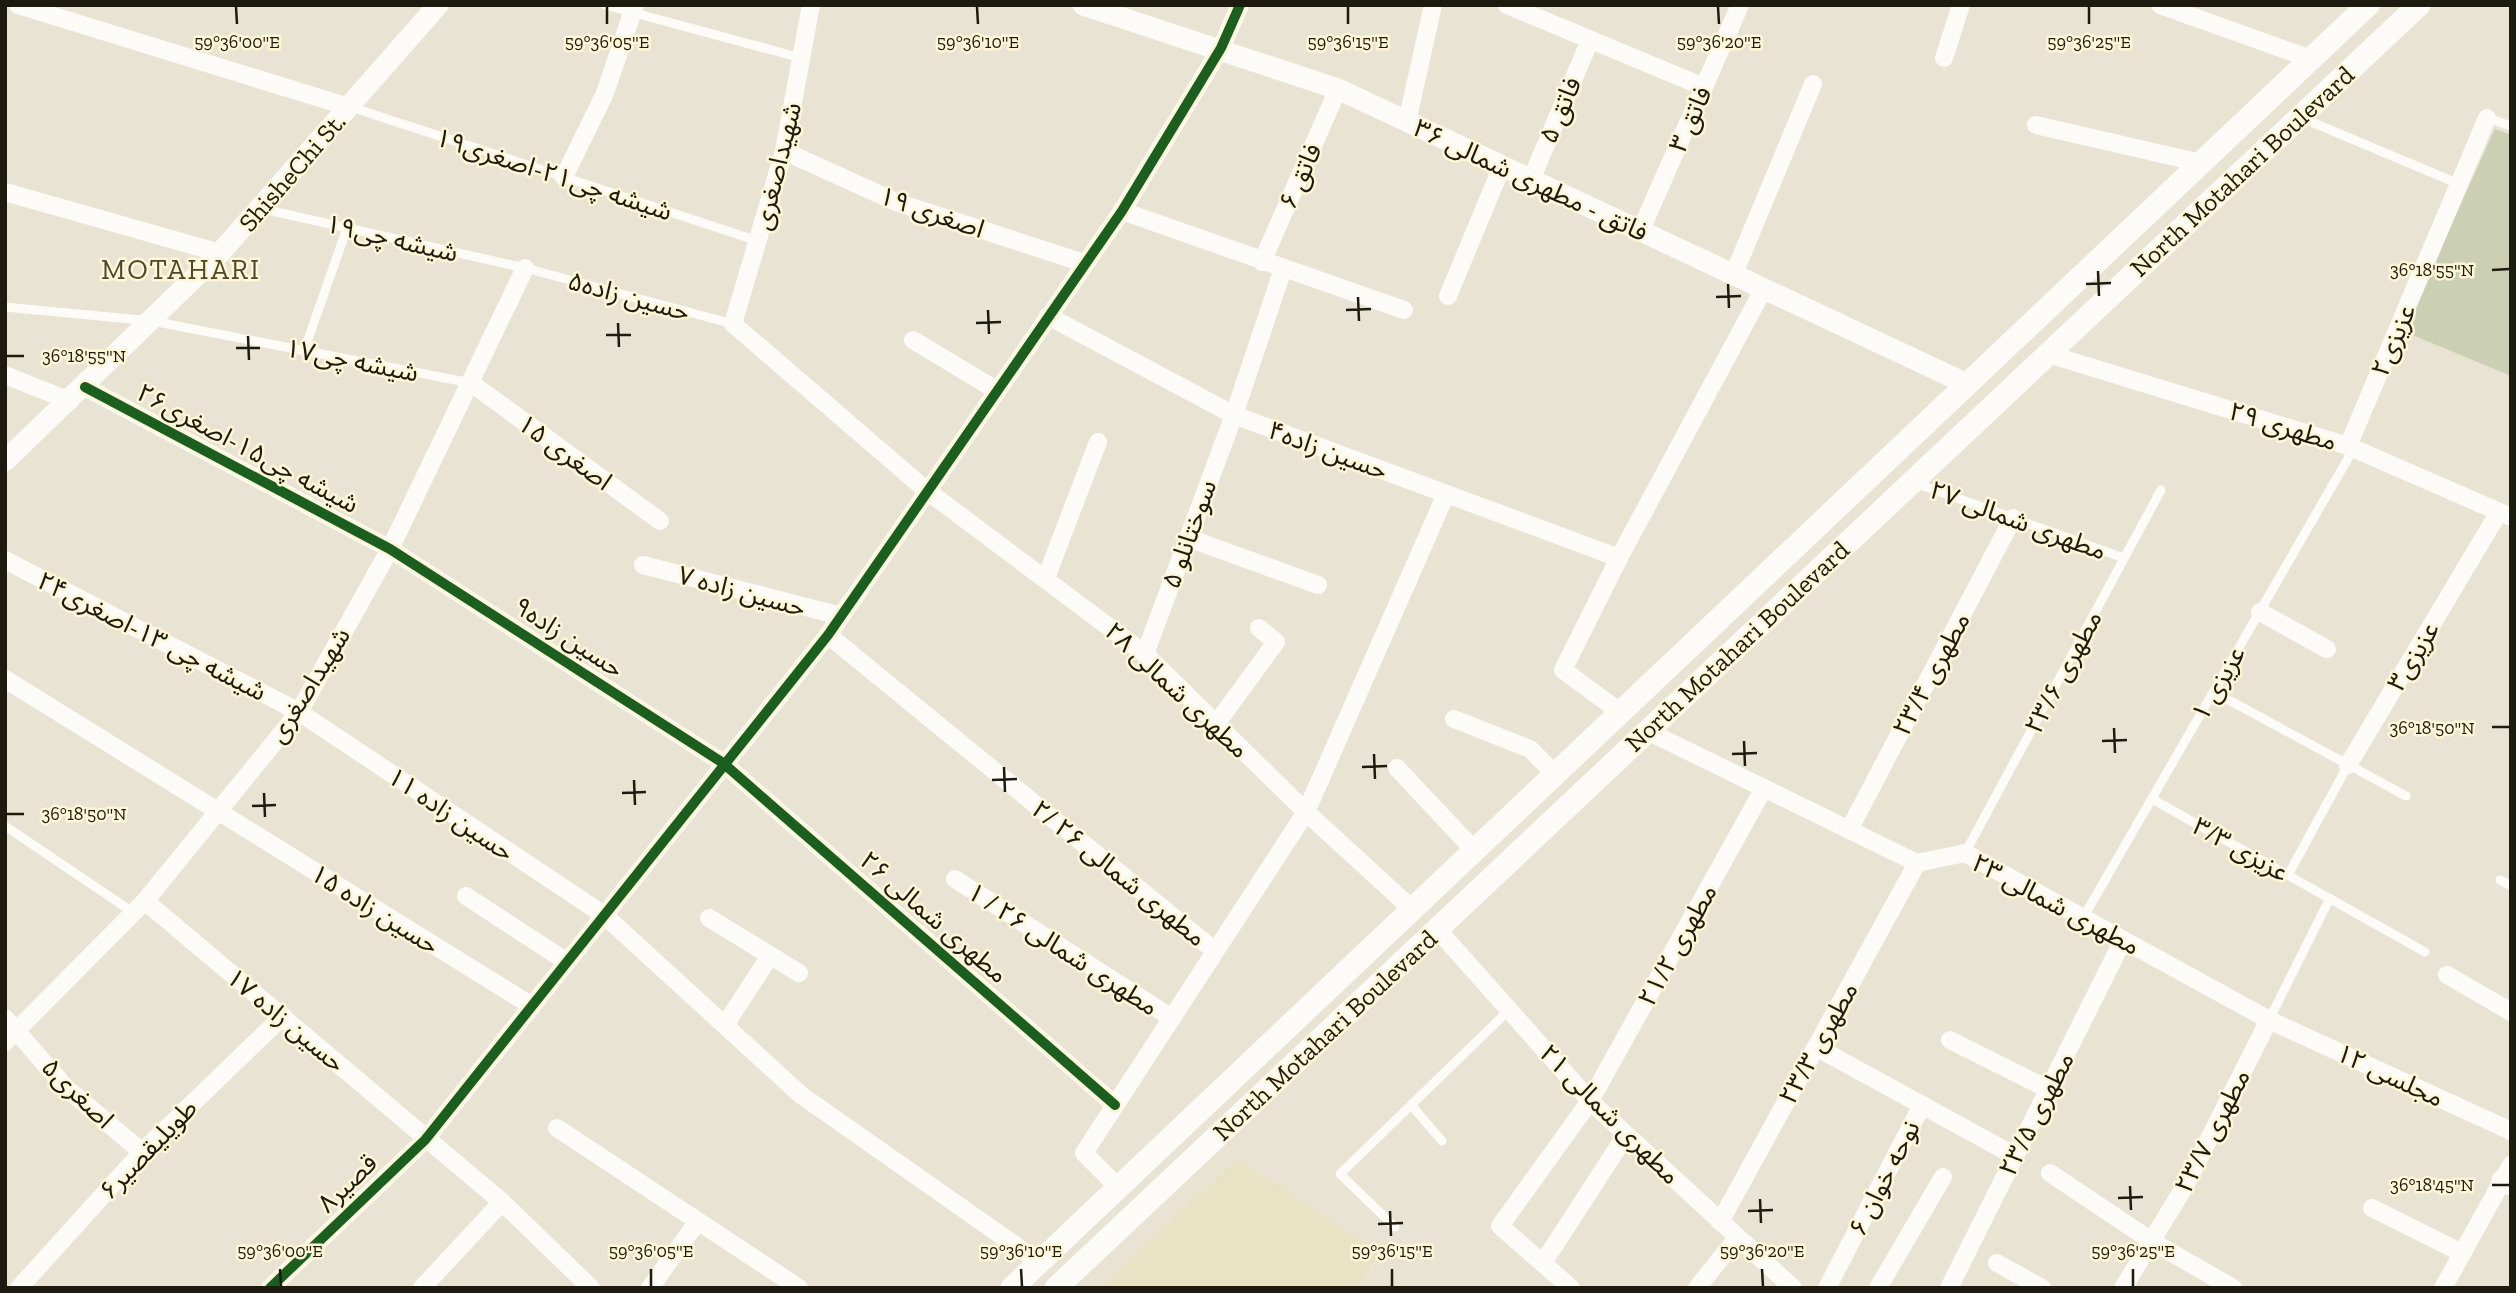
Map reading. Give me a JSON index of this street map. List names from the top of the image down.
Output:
{
  "streets": {
    "main road": ["North Motahari Boulevard"],
    "street": [
      "فاتق ۵",
      "فاتق ۳",
      "شهیداصغری",
      "ShisheChi St.",
      "فاتق ۶",
      "فاتق - مطهری شمالی ۳۶",
      "اصغری ۱۹",
      "عزیزی۲",
      "مطهری ۲۹",
      "شیشه چی۱۵-اصغری۲۶",
      "حسین زاده۴",
      "اصغری ۱۵",
      "سوختانلو ۵",
      "حسین زاده ۷",
      "شیشه چی ۱۳-اصغری۲۴",
      "حسین زاده۹",
      "عزیزی۳",
      "مطهری ۲۳/۴",
      "مطهری شمالی ۲۸",
      "حسین زاده ۱۱",
      "مطهری شمالی ۲۶ /۲",
      "مطهری شمالی ۲۳",
      "حسین زاده ۱۵",
      "مطهری شمالی ۲۶",
      "مطهری ۲۱/۲",
      "مطهری شمالی ۲۶ / ۱",
      "حسین زاده ۱۷",
      "مطهری ۲۳/۳",
      "مجلسی ۱۲",
      "اصغری۵",
      "مطهری شمالی ۲۱",
      "مطهری ۲۳/۵",
      "مطهری ۲۳/۷",
      "طویلیقصیر۶",
      "نوحه خوان ۶",
      "قصیر۸"
    ],
    "lane": [
      "شیشه چی۲۱-اصغری۱۹",
      "شیشه چی۱۹",
      "حسین زاده۵",
      "شیشه چی۱۷",
      "مطهری شمالی ۲۷",
      "مطهری ۲۳/۶",
      "عزیزی ۱",
      "عزیزی ۳/۳"
    ]
  },
  "crossings": [
    ["فاتق ۵", "فاتق - مطهری شمالی ۳۶"],
    ["فاتق ۳", "فاتق - مطهری شمالی ۳۶"],
    ["شهیداصغری", "شیشه چی۲۱-اصغری۱۹"],
    ["شهیداصغری", "اصغری ۱۹"],
    ["شهیداصغری", "شیشه چی۱۹"],
    ["شهیداصغری", "حسین زاده۵"],
    ["شهیداصغری", "شیشه چی۱۷"],
    ["شهیداصغری", "شیشه چی۱۵-اصغری۲۶"],
    ["شهیداصغری", "اصغری ۱۵"],
    ["شهیداصغری", "شیشه چی ۱۳-اصغری۲۴"],
    ["شهیداصغری", "حسین زاده۹"],
    ["شهیداصغری", "مطهری شمالی ۲۸"],
    ["شهیداصغری", "حسین زاده ۱۱"],
    ["شهیداصغری", "حسین زاده ۱۵"],
    ["شهیداصغری", "حسین زاده ۱۷"],
    ["شهیداصغری", "اصغری۵"],
    ["North Motahari Boulevard", "فاتق - مطهری شمالی ۳۶"],
    ["North Motahari Boulevard", "مطهری ۲۹"],
    ["North Motahari Boulevard", "مطهری شمالی ۲۷"],
    ["North Motahari Boulevard", "مطهری شمالی ۲۸"],
    ["North Motahari Boulevard", "حسین زاده ۱۱"],
    ["North Motahari Boulevard", "مطهری شمالی ۲۱"],
    ["ShisheChi St.", "شیشه چی۲۱-اصغری۱۹"],
    ["ShisheChi St.", "شیشه چی۱۹"],
    ["ShisheChi St.", "شیشه چی۱۷"],
    ["ShisheChi St.", "شیشه چی۱۵-اصغری۲۶"],
    ["فاتق ۶", "فاتق - مطهری شمالی ۳۶"],
    ["فاتق - مطهری شمالی ۳۶", "قصیر۸"],
    ["اصغری ۱۹", "قصیر۸"],
    ["شیشه چی۱۹", "حسین زاده۵"],
    ["حسین زاده۵", "مطهری شمالی ۲۸"],
    ["عزیزی۲", "مطهری ۲۹"],
    ["عزیزی۲", "عزیزی ۱"],
    ["شیشه چی۱۷", "اصغری ۱۵"],
    ["مطهری ۲۹", "عزیزی۳"],
    ["مطهری ۲۹", "عزیزی ۱"],
    ["شیشه چی۱۵-اصغری۲۶", "حسین زاده۹"],
    ["حسین زاده۴", "سوختانلو ۵"],
    ["حسین زاده۴", "قصیر۸"],
    ["مطهری شمالی ۲۷", "مطهری ۲۳/۶"],
    ["مطهری شمالی ۲۷", "مطهری ۲۳/۴"],
    ["سوختانلو ۵", "مطهری شمالی ۲۸"],
    ["حسین زاده ۷", "قصیر۸"],
    ["شیشه چی ۱۳-اصغری۲۴", "حسین زاده ۱۱"],
    ["حسین زاده۹", "مطهری شمالی ۲۶"],
    ["حسین زاده۹", "قصیر۸"],
    ["عزیزی۳", "عزیزی ۳/۳"],
    ["مطهری ۲۳/۶", "مطهری شمالی ۲۳"],
    ["عزیزی ۱", "عزیزی ۳/۳"],
    ["عزیزی ۱", "مطهری شمالی ۲۳"],
    ["مطهری شمالی ۲۸", "قصیر۸"],
    ["حسین زاده ۱۱", "قصیر۸"],
    ["مطهری شمالی ۲۶ /۲", "قصیر۸"],
    ["مطهری شمالی ۲۳", "مطهری ۲۳/۳"],
    ["مطهری شمالی ۲۳", "مجلسی ۱۲"],
    ["مطهری شمالی ۲۳", "مطهری ۲۳/۵"],
    ["مطهری شمالی ۲۳", "مطهری ۲۳/۷"],
    ["حسین زاده ۱۵", "قصیر۸"],
    ["مطهری شمالی ۲۶", "قصیر۸"],
    ["مطهری ۲۱/۲", "مطهری شمالی ۲۱"],
    ["حسین زاده ۱۷", "طویلیقصیر۶"],
    ["حسین زاده ۱۷", "قصیر۸"],
    ["مطهری ۲۳/۳", "مطهری شمالی ۲۱"],
    ["مجلسی ۱۲", "مطهری ۲۳/۷"],
    ["اصغری۵", "طویلیقصیر۶"]
  ],
  "districts": ["MOTAHARI"],
  "coordinates": [
    "59°36'00\"E",
    "59°36'05\"E",
    "59°36'10\"E",
    "59°36'15\"E",
    "59°36'20\"E",
    "59°36'25\"E",
    "36°18'55\"N",
    "36°18'50\"N",
    "36°18'45\"N"
  ]
}
